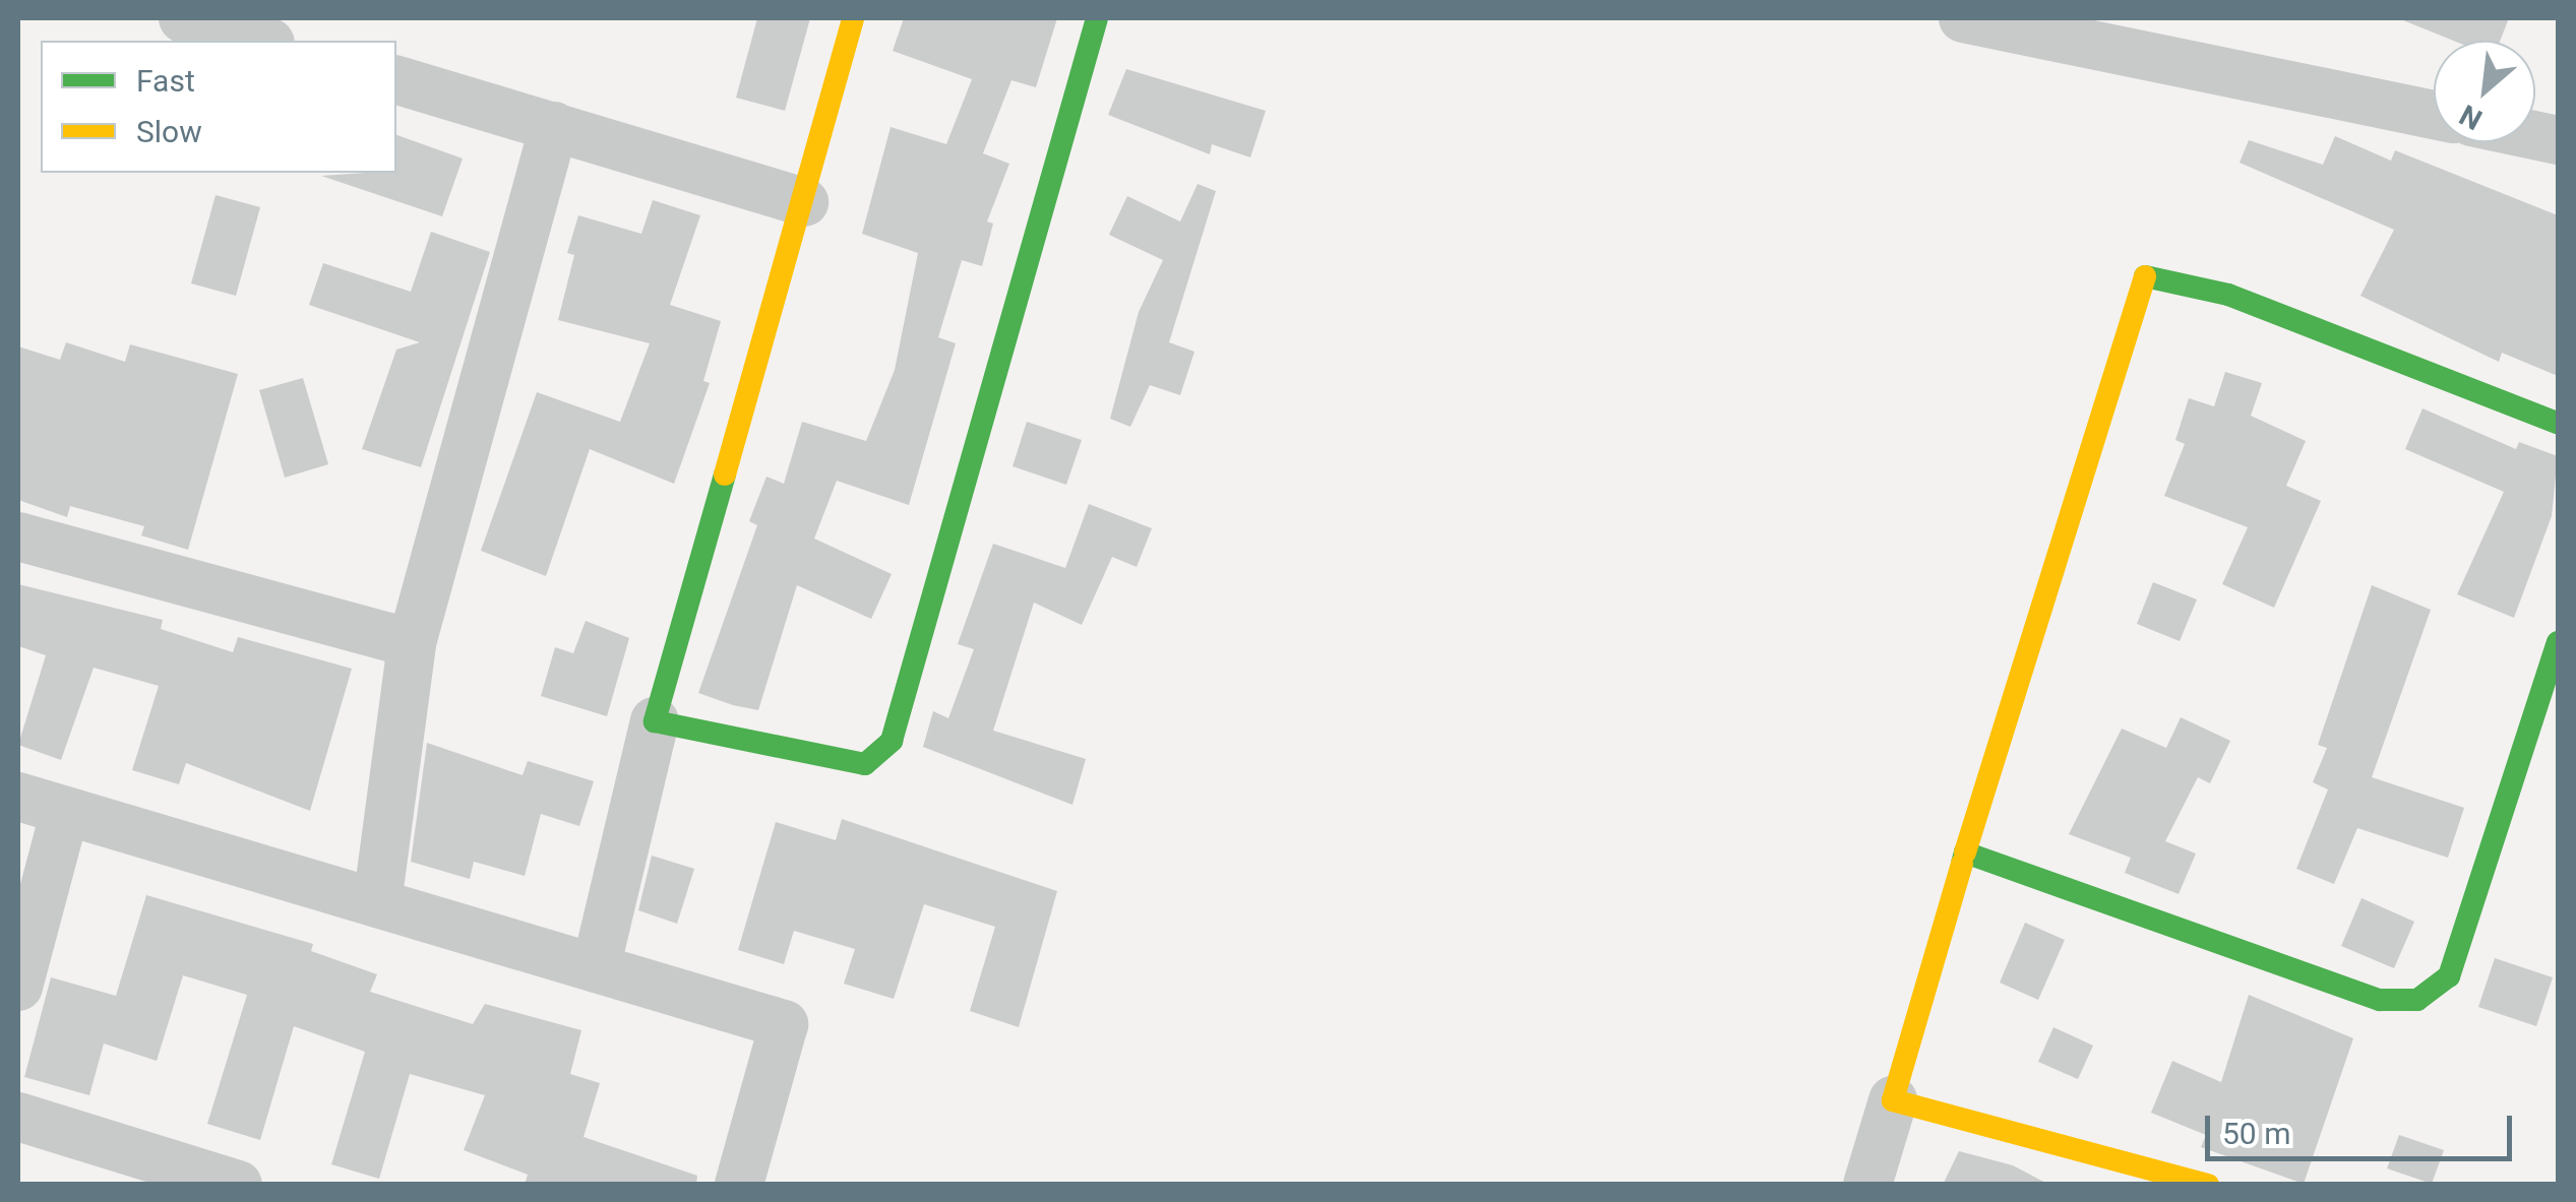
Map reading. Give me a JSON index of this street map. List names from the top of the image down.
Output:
{
  "legend": ["Fast", "Slow"],
  "scale_bar": "50 m",
  "north": "bottom left"
}
